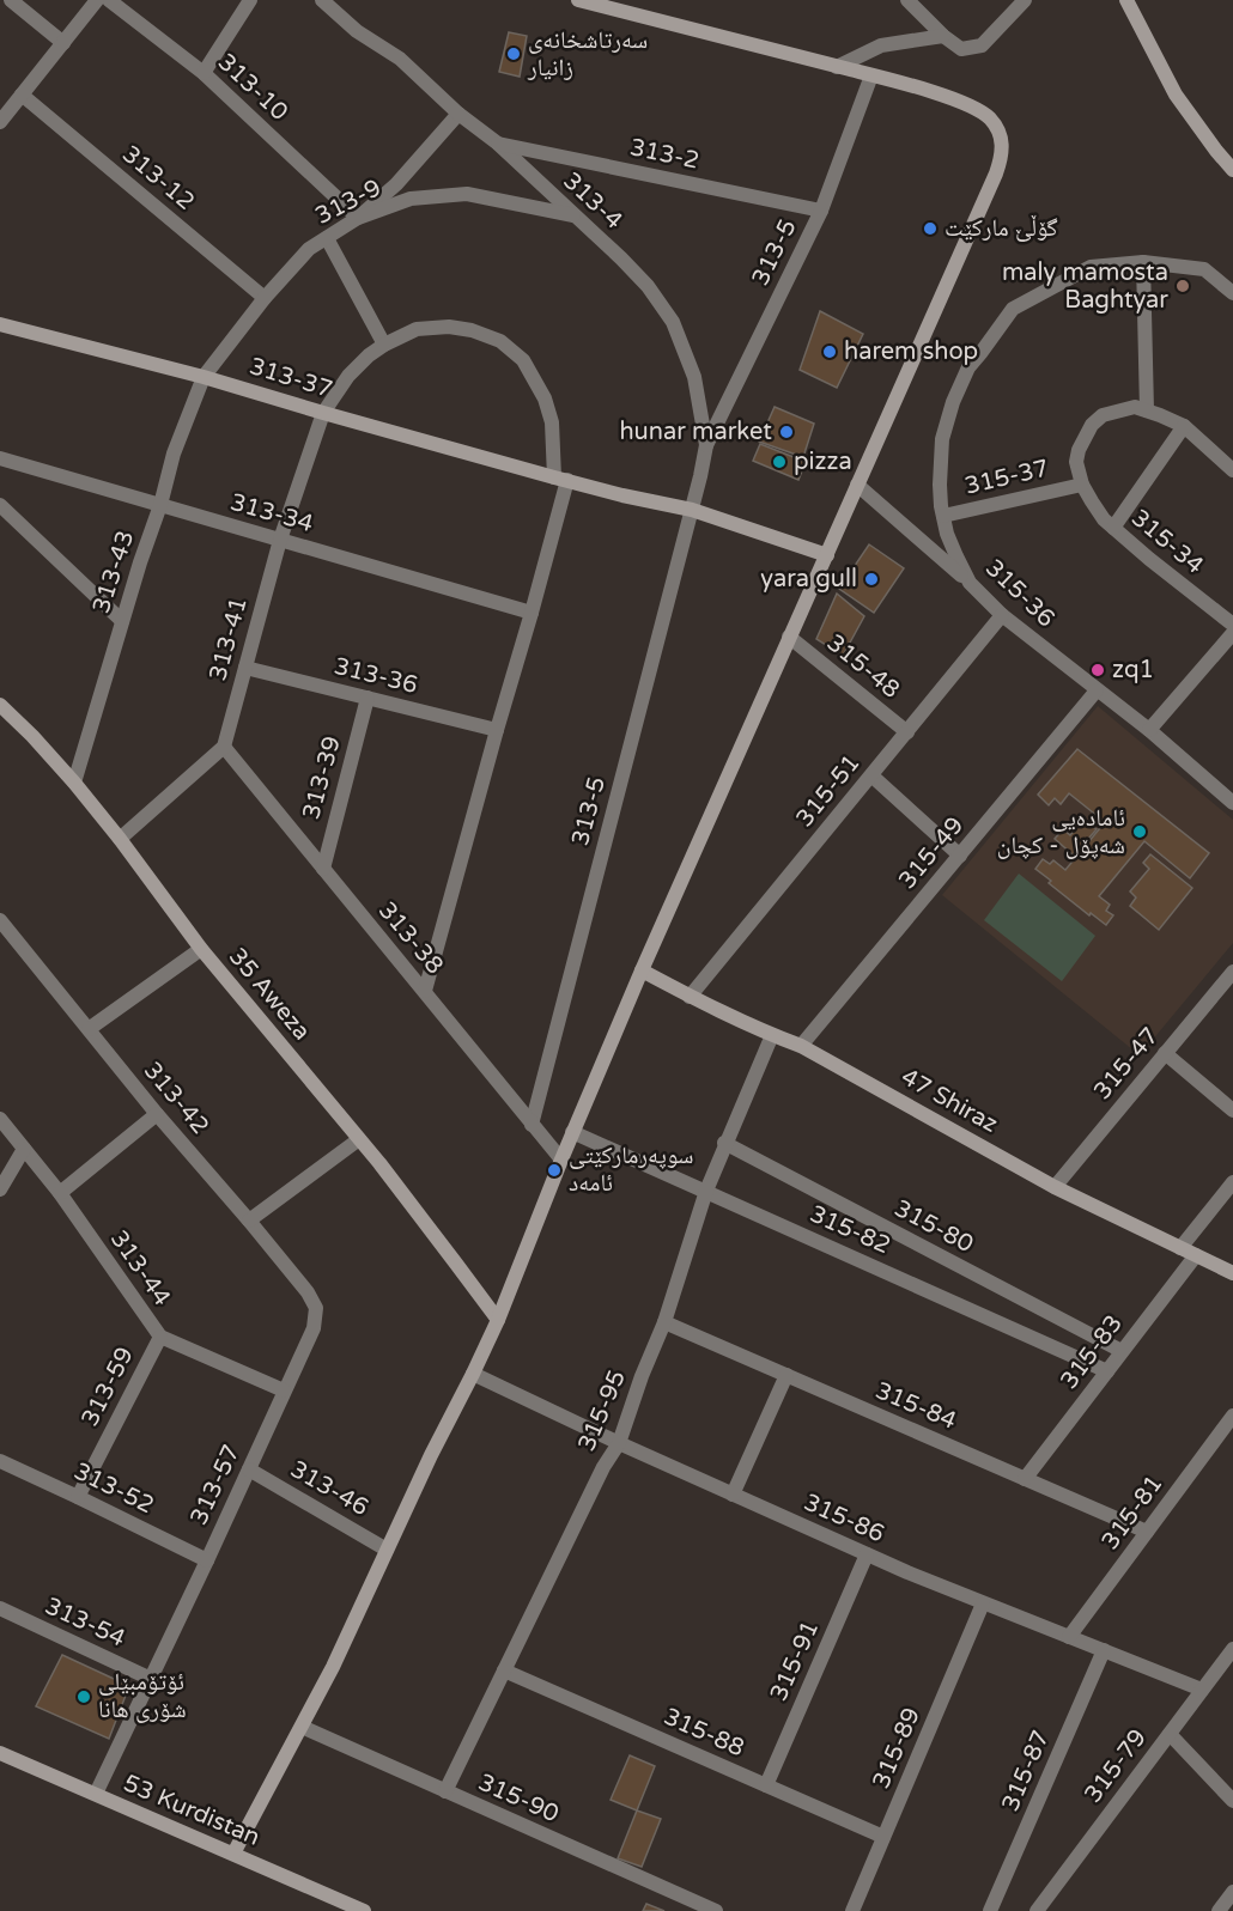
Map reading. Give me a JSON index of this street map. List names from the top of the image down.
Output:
{
  "streets": {
    "street": [
      "313-10",
      "313-2",
      "313-12",
      "313-4",
      "313-9",
      "313-5",
      "313-37",
      "315-37",
      "313-34",
      "315-34",
      "313-43",
      "315-36",
      "313-41",
      "315-48",
      "313-36",
      "313-39",
      "315-51",
      "315-49",
      "313-38",
      "35 Aweza",
      "315-47",
      "313-42",
      "47 Shiraz",
      "315-80",
      "315-82",
      "313-44",
      "315-83",
      "313-59",
      "315-84",
      "315-95",
      "313-57",
      "313-52",
      "313-46",
      "315-81",
      "315-86",
      "313-54",
      "315-91",
      "315-88",
      "315-89",
      "315-79",
      "315-87",
      "315-90",
      "53 Kurdistan"
    ]
  },
  "crossings": [
    ["313-10", "313-9"],
    ["313-2", "313-4"],
    ["313-2", "313-5"],
    ["313-12", "313-9"],
    ["313-4", "313-9"],
    ["313-4", "313-5"],
    ["313-4", "313-37"],
    ["313-9", "313-37"],
    ["313-9", "313-43"],
    ["313-5", "313-37"],
    ["313-5", "313-38"],
    ["313-37", "313-43"],
    ["313-37", "313-41"],
    ["315-37", "315-34"],
    ["315-37", "315-36"],
    ["313-34", "313-43"],
    ["313-34", "313-41"],
    ["313-43", "35 Aweza"],
    ["315-36", "315-51"],
    ["315-36", "315-49"],
    ["313-41", "313-36"],
    ["313-41", "313-38"],
    ["315-48", "315-51"],
    ["313-36", "313-39"],
    ["313-39", "313-38"],
    ["315-51", "47 Shiraz"],
    ["315-49", "47 Shiraz"],
    ["315-47", "47 Shiraz"],
    ["313-42", "313-57"],
    ["47 Shiraz", "315-83"],
    ["47 Shiraz", "315-95"],
    ["315-80", "315-83"],
    ["315-80", "315-95"],
    ["315-82", "315-83"],
    ["315-82", "315-95"],
    ["313-44", "313-59"],
    ["313-44", "313-57"],
    ["315-83", "315-84"],
    ["313-59", "313-52"],
    ["315-84", "315-95"],
    ["315-84", "315-81"],
    ["315-95", "315-86"],
    ["315-95", "315-88"],
    ["315-95", "315-90"],
    ["313-57", "313-52"],
    ["313-57", "313-46"],
    ["313-57", "313-54"],
    ["313-57", "53 Kurdistan"],
    ["315-81", "315-86"],
    ["315-86", "315-91"],
    ["315-86", "315-89"],
    ["315-86", "315-79"],
    ["315-86", "315-87"],
    ["315-91", "315-88"],
    ["315-88", "315-89"]
  ],
  "places": [
    "سەرتاشخانەی زانیار",
    "گۆڵێ مارکێت",
    "maly mamosta Baghtyar",
    "harem shop",
    "hunar market",
    "pizza",
    "yara gull",
    "zq1",
    "ئامادەیی شەپۆل - کچان",
    "سوپەرمارکێتی ئامەد",
    "ئۆتۆمبێلی شۆری هانا"
  ]
}
